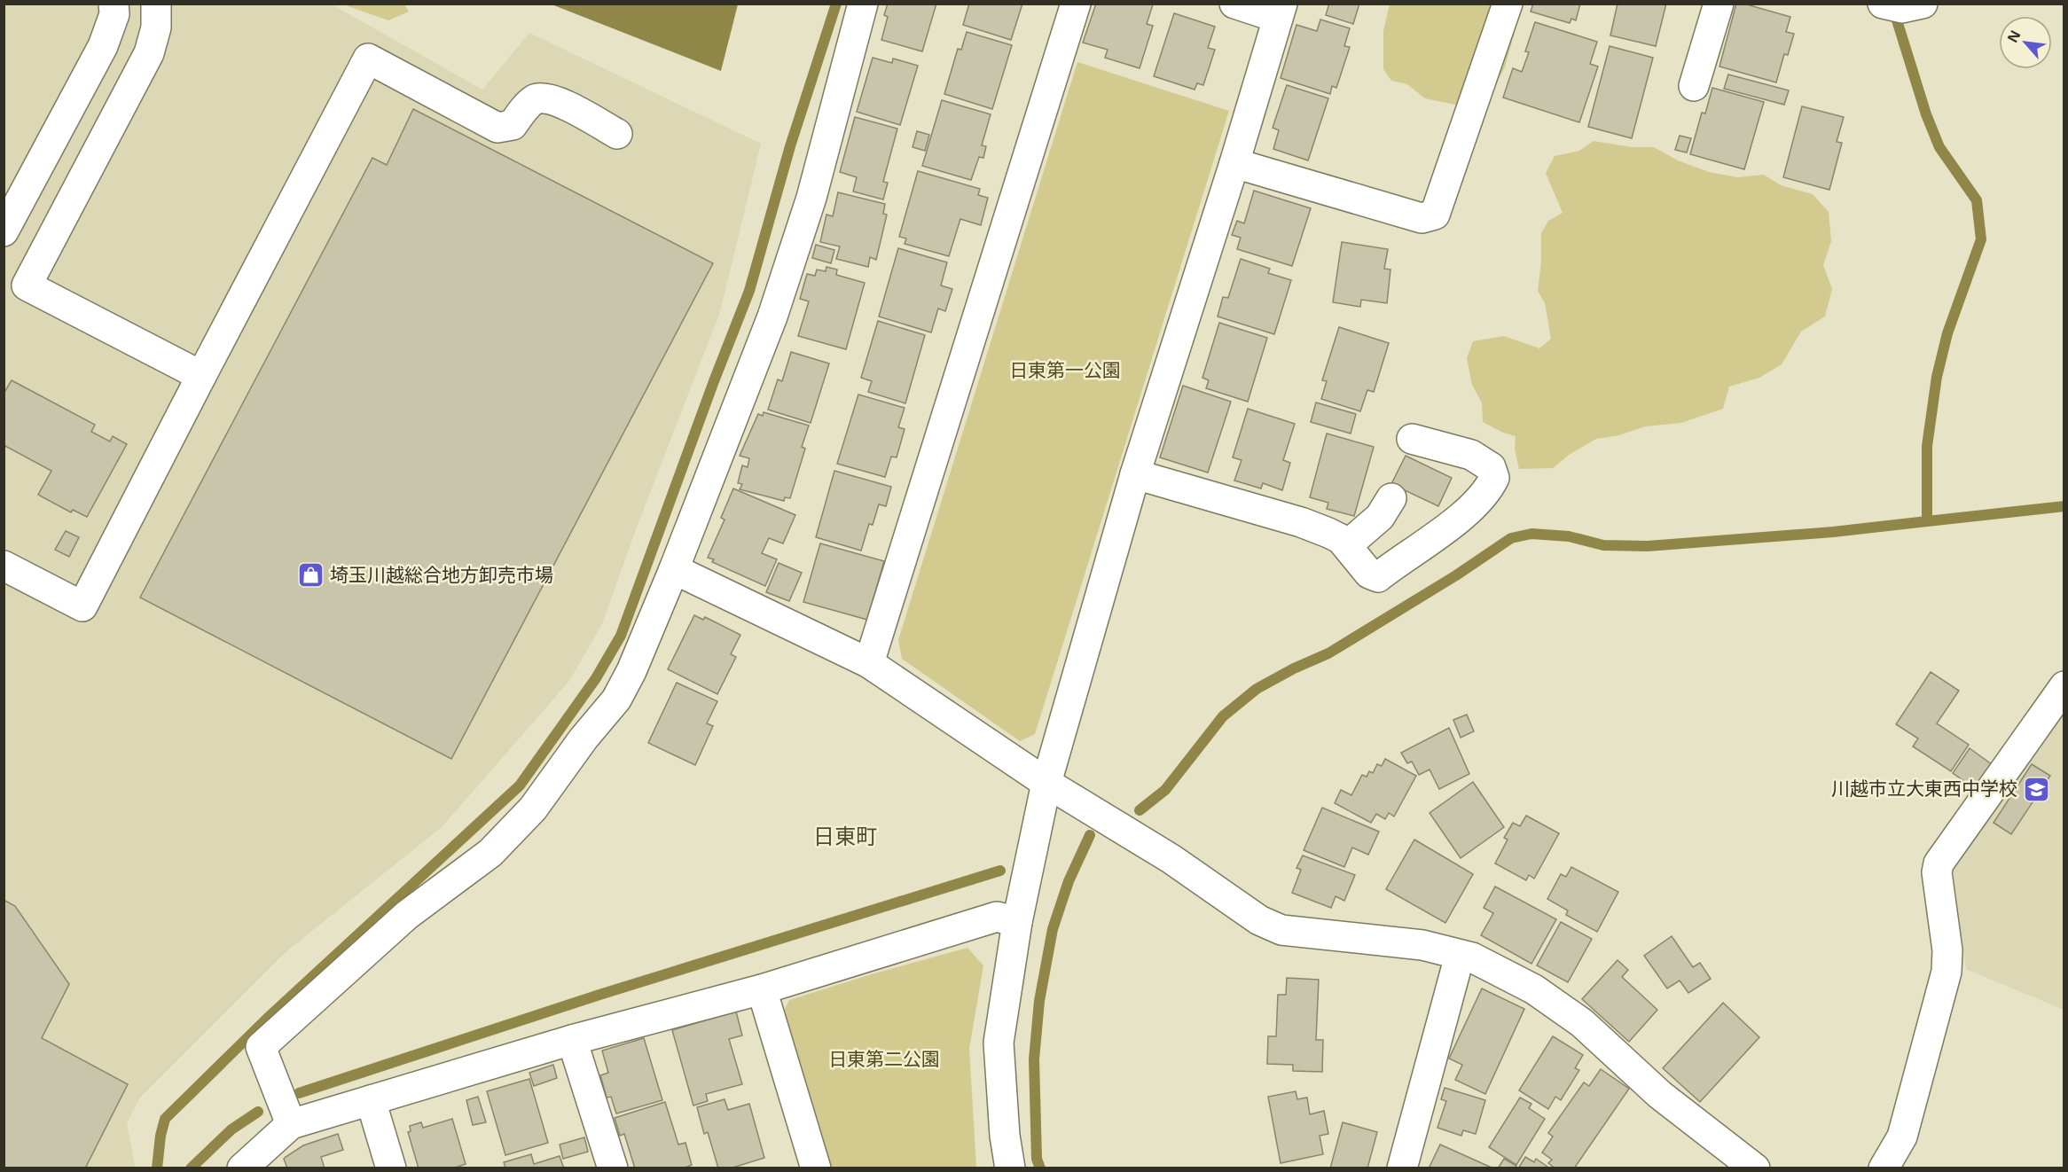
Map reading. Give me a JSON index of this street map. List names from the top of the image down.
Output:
{
  "districts": ["日東町"],
  "parks": ["日東第一公園", "日東第二公園"],
  "places": {
    "shop": ["埼玉川越総合地方卸売市場"],
    "school or university": ["川越市立大東西中学校"]
  },
  "north": "top left"
}
